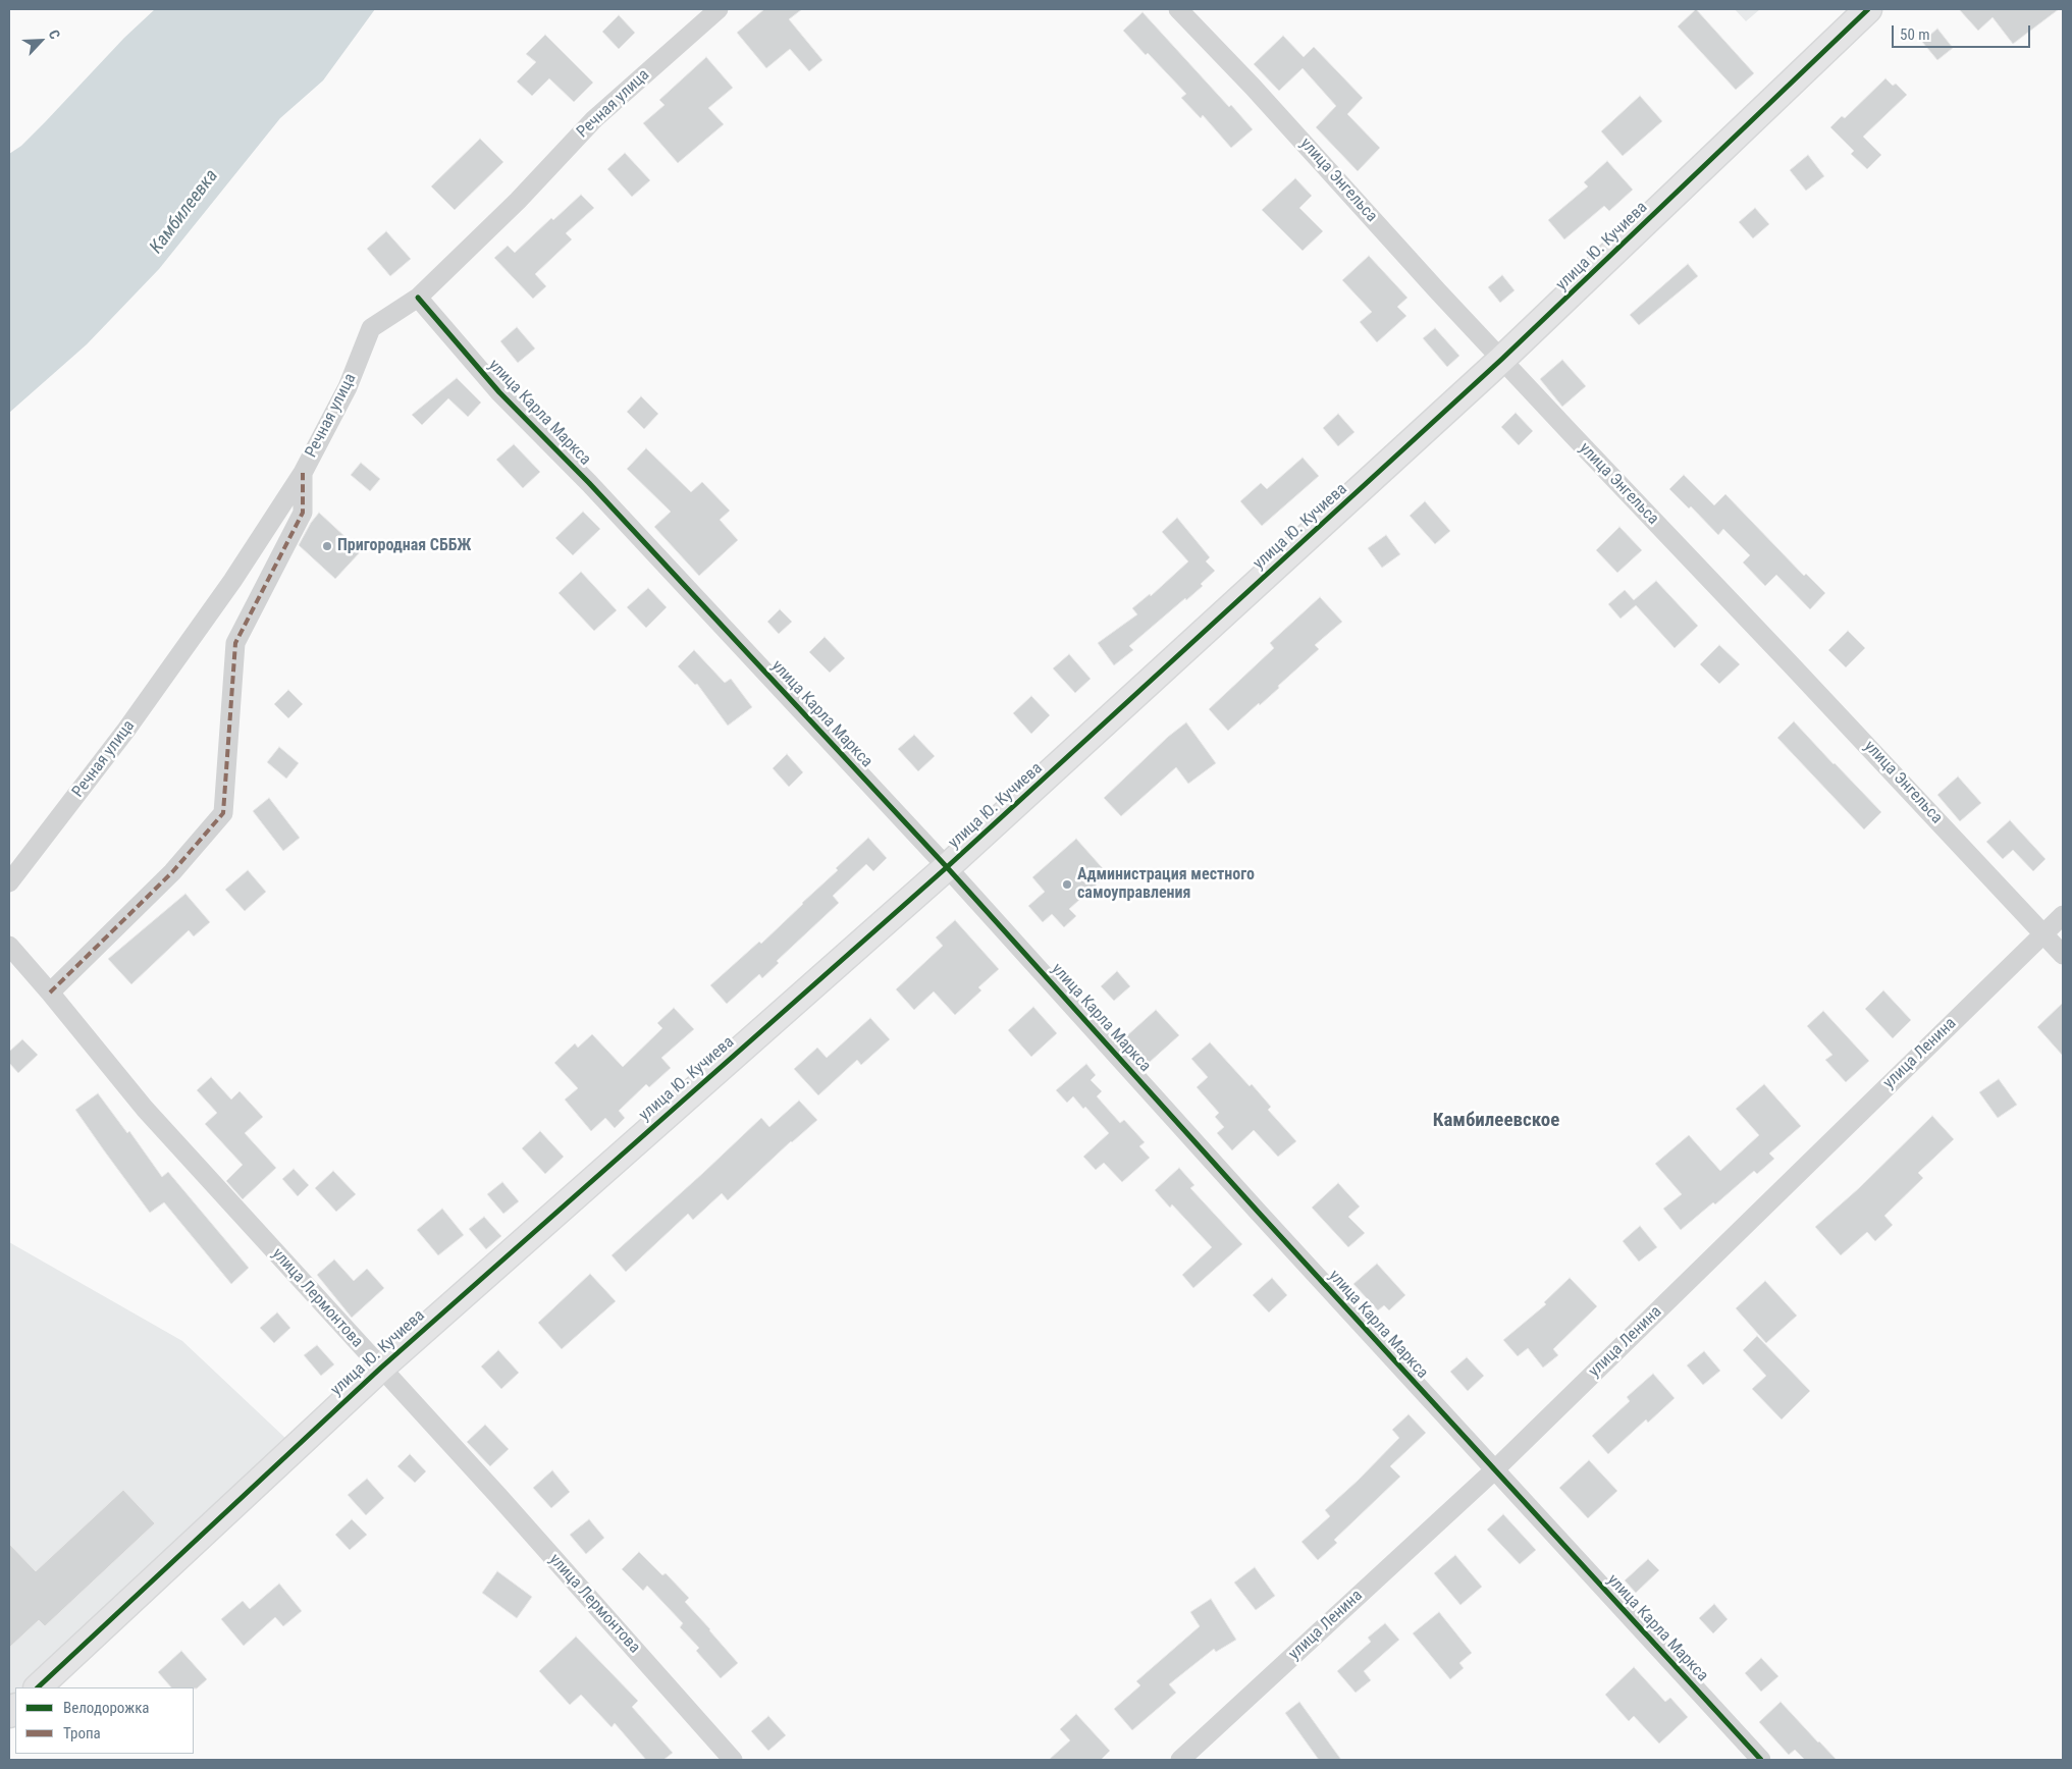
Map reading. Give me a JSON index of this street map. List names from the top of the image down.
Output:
{
  "streets": {
    "street": [
      "Речная улица",
      "улица Энгельса",
      "улица Ю. Кучиева",
      "улица Карла Маркса",
      "улица Ленина",
      "улица Лермонтова"
    ]
  },
  "crossings": [
    ["Речная улица", "улица Карла Маркса"],
    ["улица Энгельса", "улица Ю. Кучиева"],
    ["улица Энгельса", "улица Ленина"],
    ["улица Ю. Кучиева", "улица Карла Маркса"],
    ["улица Ю. Кучиева", "улица Лермонтова"],
    ["улица Карла Маркса", "улица Ленина"]
  ],
  "districts": ["Камбилеевское"],
  "water": ["Камбилеевка"],
  "places": ["Пригородная СББЖ", "Администрация местного самоуправления"],
  "legend": ["Велодорожка", "Тропа"],
  "scale_bar": "50 m",
  "north": "top right"
}
